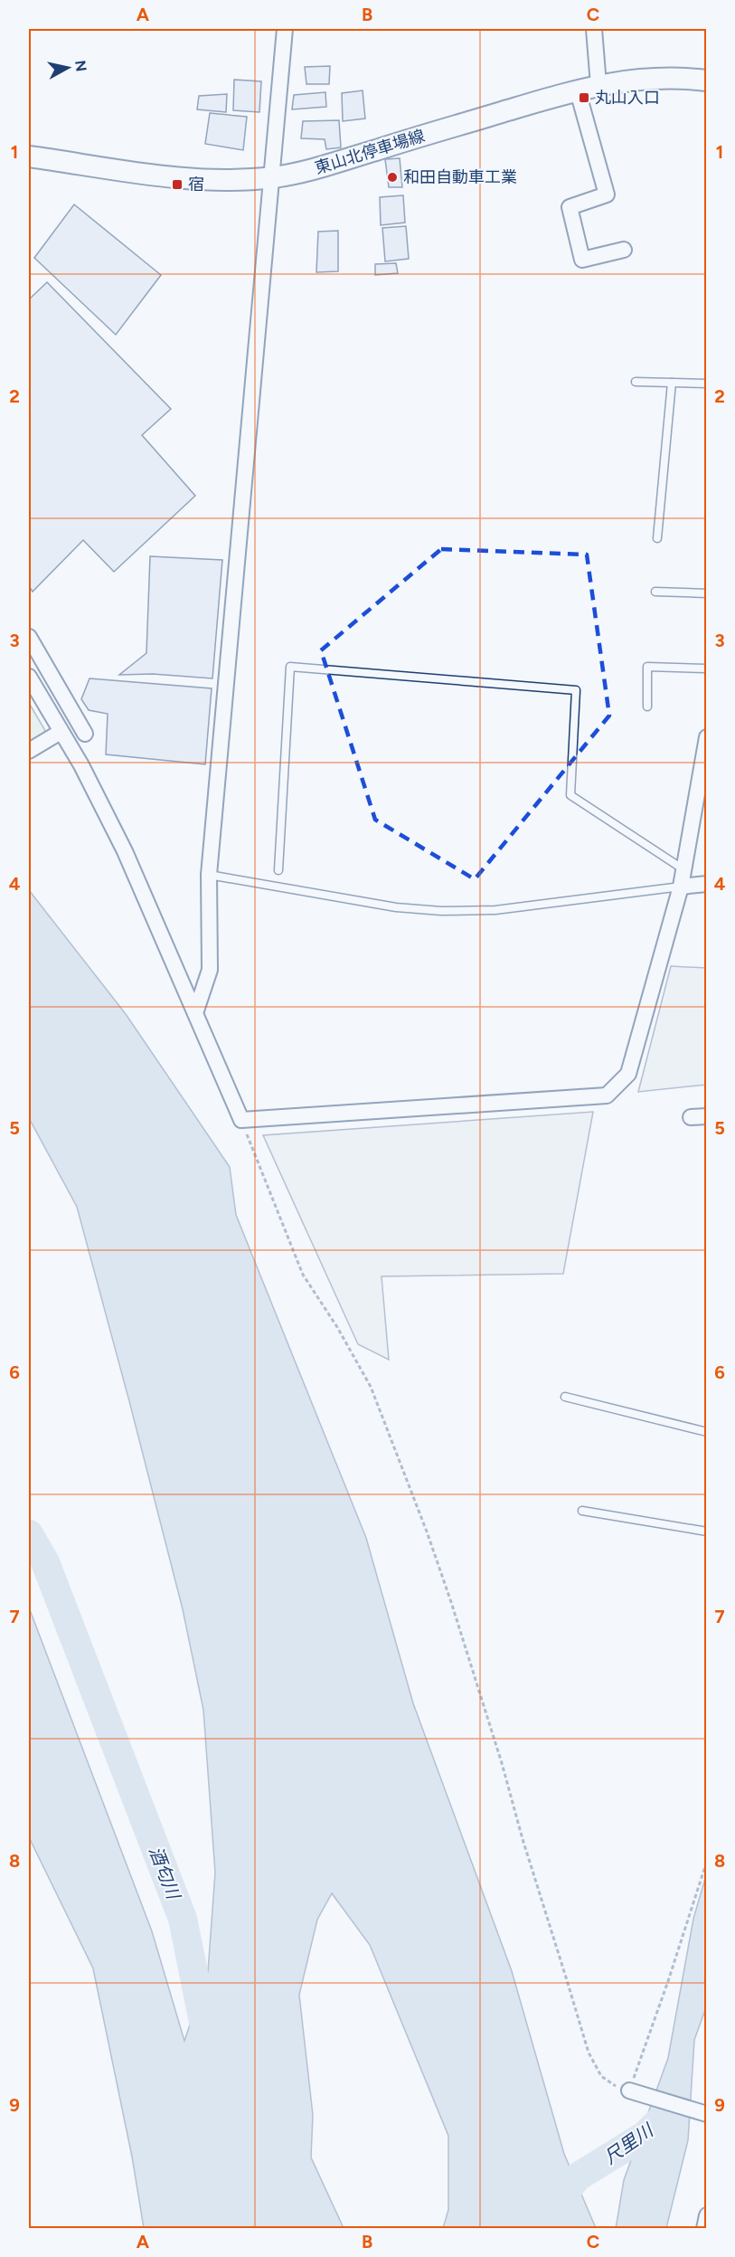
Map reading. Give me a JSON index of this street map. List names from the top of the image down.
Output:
{
  "streets": {
    "main road": ["東山北停車場線"]
  },
  "water": ["酒匂川", "尺里川"],
  "places": {
    "transit": ["丸山入口", "宿"],
    "other": ["和田自動車工業"]
  },
  "north": "right",
  "grid": {
    "columns": ["A", "B", "C"],
    "rows": [
      "1",
      "2",
      "3",
      "4",
      "5",
      "6",
      "7",
      "8",
      "9"
    ]
  }
}
